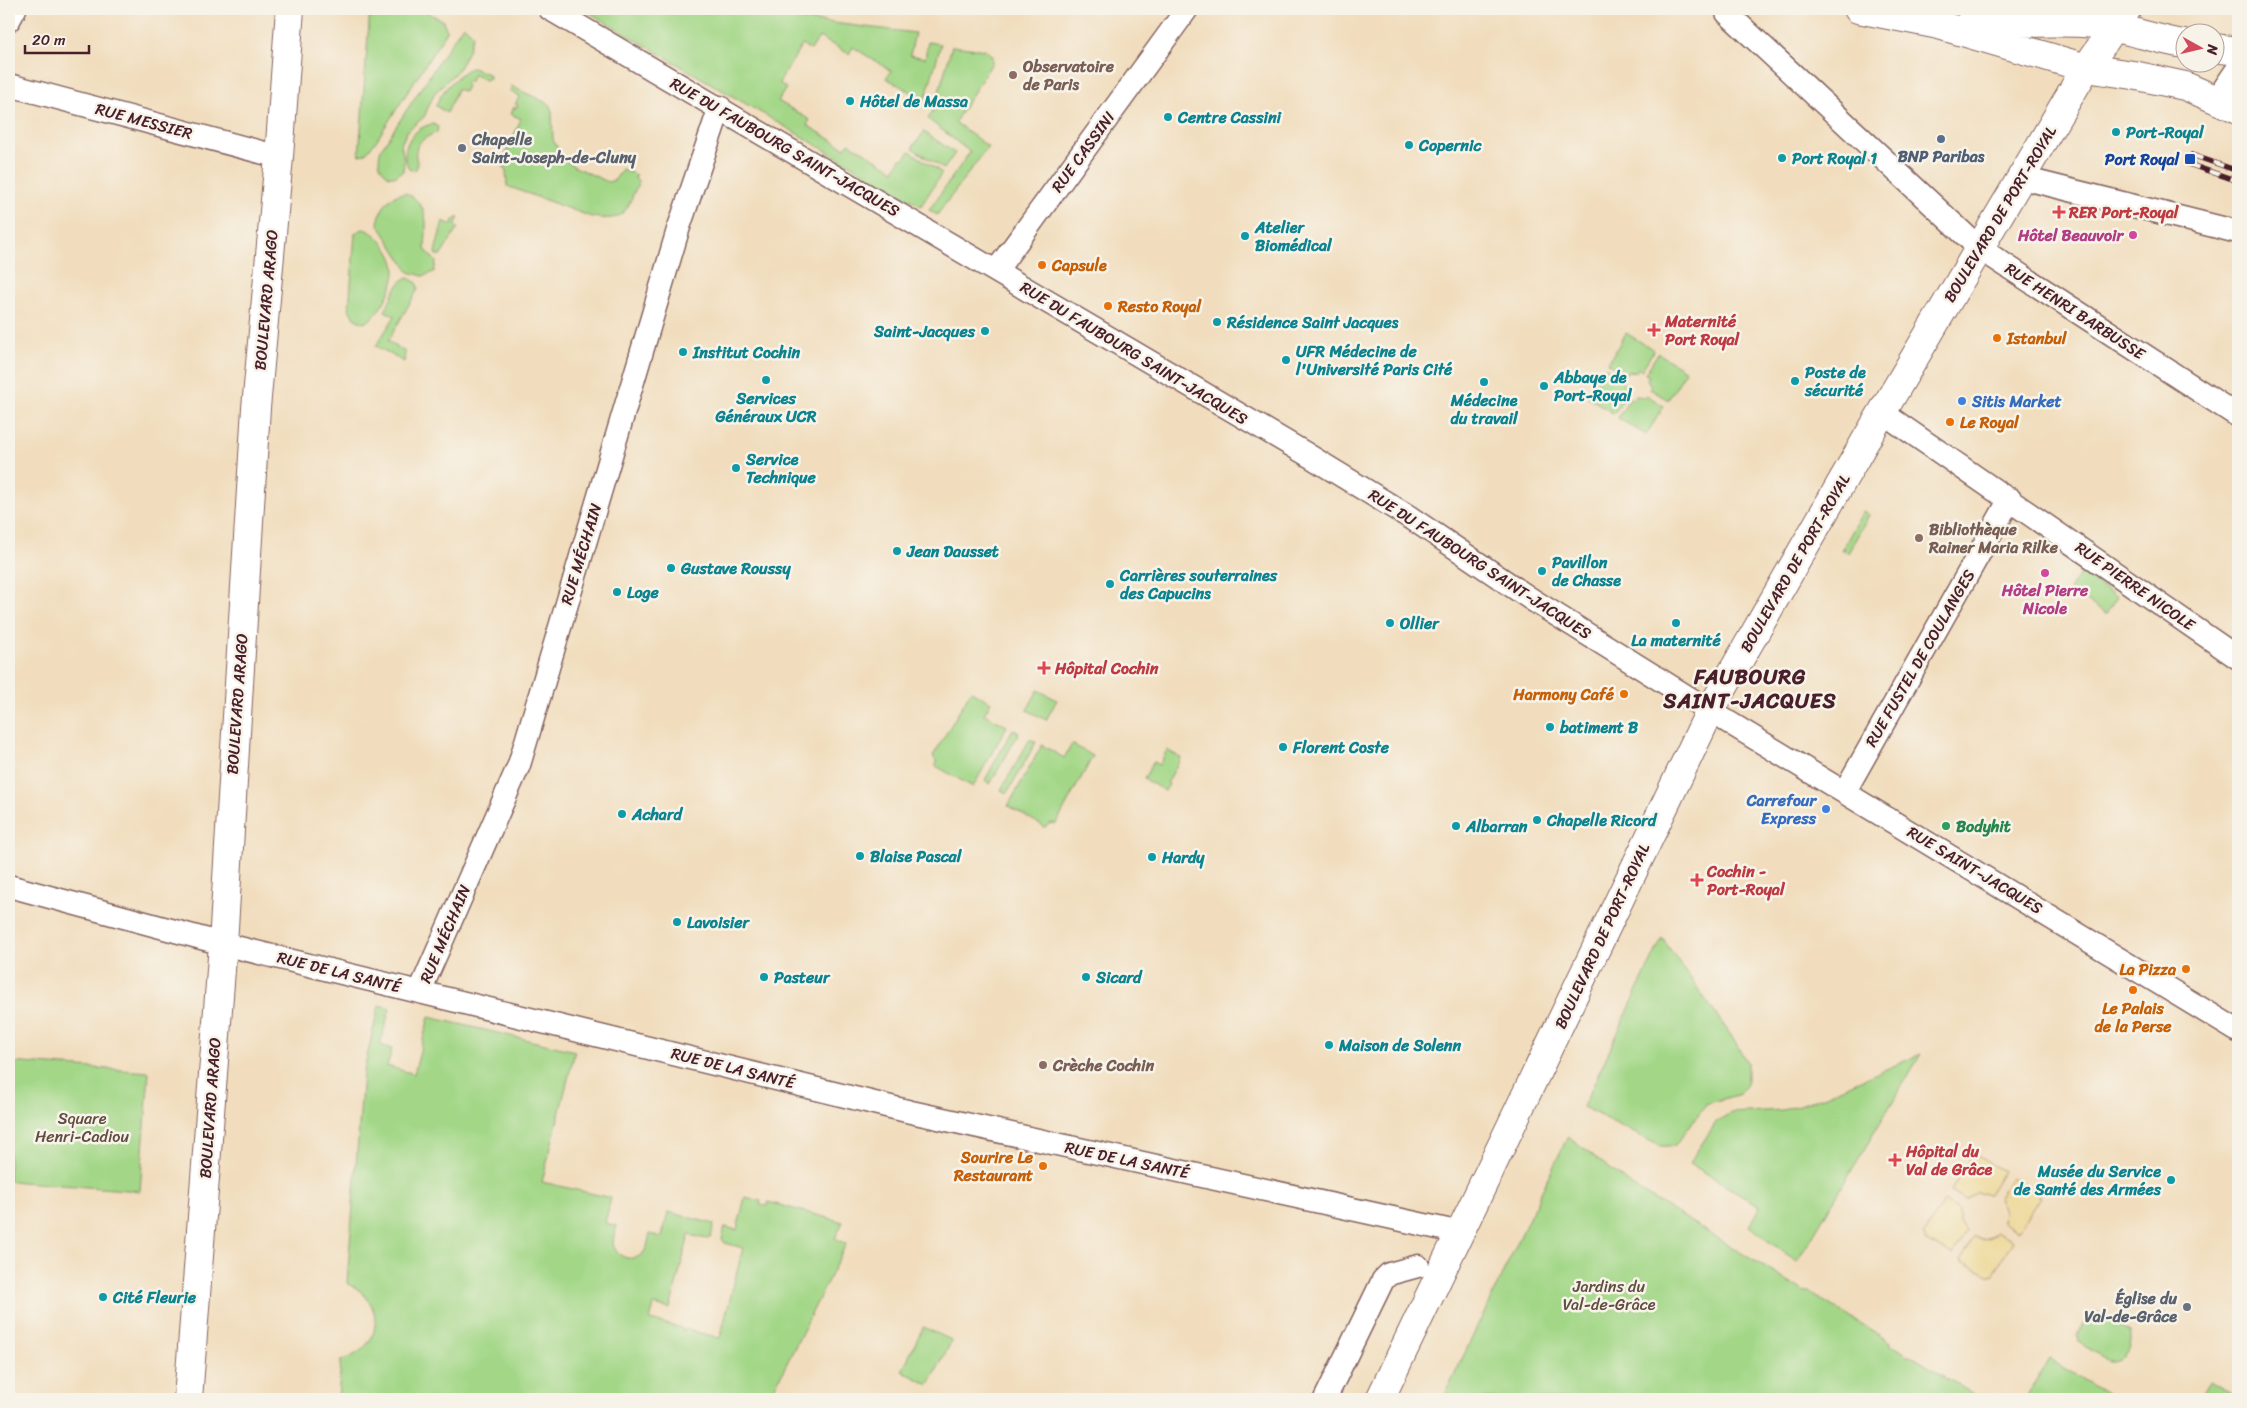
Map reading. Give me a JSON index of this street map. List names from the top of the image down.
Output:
{
  "streets": {
    "main road": ["BOULEVARD DE PORT-ROYAL", "BOULEVARD ARAGO"],
    "street": [
      "RUE MESSIER",
      "RUE DU FAUBOURG SAINT-JACQUES",
      "RUE CASSINI",
      "RUE HENRI BARBUSSE",
      "RUE MÉCHAIN",
      "RUE PIERRE NICOLE",
      "RUE FUSTEL DE COULANGES",
      "RUE SAINT-JACQUES",
      "RUE DE LA SANTÉ"
    ]
  },
  "crossings": [
    ["RUE MESSIER", "BOULEVARD ARAGO"],
    ["RUE DU FAUBOURG SAINT-JACQUES", "RUE CASSINI"],
    ["RUE DU FAUBOURG SAINT-JACQUES", "BOULEVARD DE PORT-ROYAL"],
    ["RUE DU FAUBOURG SAINT-JACQUES", "RUE MÉCHAIN"],
    ["RUE DU FAUBOURG SAINT-JACQUES", "RUE SAINT-JACQUES"],
    ["BOULEVARD DE PORT-ROYAL", "RUE HENRI BARBUSSE"],
    ["BOULEVARD DE PORT-ROYAL", "RUE PIERRE NICOLE"],
    ["BOULEVARD DE PORT-ROYAL", "RUE SAINT-JACQUES"],
    ["BOULEVARD DE PORT-ROYAL", "RUE DE LA SANTÉ"],
    ["BOULEVARD ARAGO", "RUE DE LA SANTÉ"],
    ["RUE MÉCHAIN", "RUE DE LA SANTÉ"],
    ["RUE PIERRE NICOLE", "RUE FUSTEL DE COULANGES"],
    ["RUE FUSTEL DE COULANGES", "RUE SAINT-JACQUES"]
  ],
  "districts": ["FAUBOURG SAINT-JACQUES"],
  "parks": ["Square Henri-Cadiou", "Jardins du Val-de-Grâce"],
  "places": {
    "other": [
      "Observatoire de Paris",
      "Hôtel de Massa",
      "Centre Cassini",
      "Port-Royal",
      "BNP Paribas",
      "Copernic",
      "Chapelle Saint-Joseph-de-Cluny",
      "Port Royal 1",
      "Hôtel Beauvoir",
      "Atelier Biomédical",
      "Capsule",
      "Resto Royal",
      "Résidence Saint Jacques",
      "Saint-Jacques",
      "Istanbul",
      "Institut Cochin",
      "UFR Médecine de l'Université Paris Cité",
      "Services Généraux UCR",
      "Poste de sécurité",
      "Médecine du travail",
      "Abbaye de Port-Royal",
      "Sitis Market",
      "Le Royal",
      "Service Technique",
      "Bibliothèque Rainer Maria Rilke",
      "Jean Dausset",
      "Gustave Roussy",
      "Pavillon de Chasse",
      "Hôtel Pierre Nicole",
      "Carrières souterraines des Capucins",
      "Loge",
      "Ollier",
      "La maternité",
      "Harmony Café",
      "batiment B",
      "Florent Coste",
      "Carrefour Express",
      "Achard",
      "Chapelle Ricord",
      "Albarran",
      "Bodyhit",
      "Blaise Pascal",
      "Hardy",
      "Lavoisier",
      "La Pizza",
      "Pasteur",
      "Sicard",
      "Le Palais de la Perse",
      "Maison de Solenn",
      "Crèche Cochin",
      "Sourire Le Restaurant",
      "Musée du Service de Santé des Armées",
      "Cité Fleurie",
      "Église du Val-de-Grâce"
    ],
    "transit": ["Port Royal"],
    "health": [
      "RER Port-Royal",
      "Maternité Port Royal",
      "Hôpital Cochin",
      "Cochin - Port-Royal",
      "Hôpital du Val de Grâce"
    ]
  },
  "scale_bar": "20 m",
  "north": "right"
}
